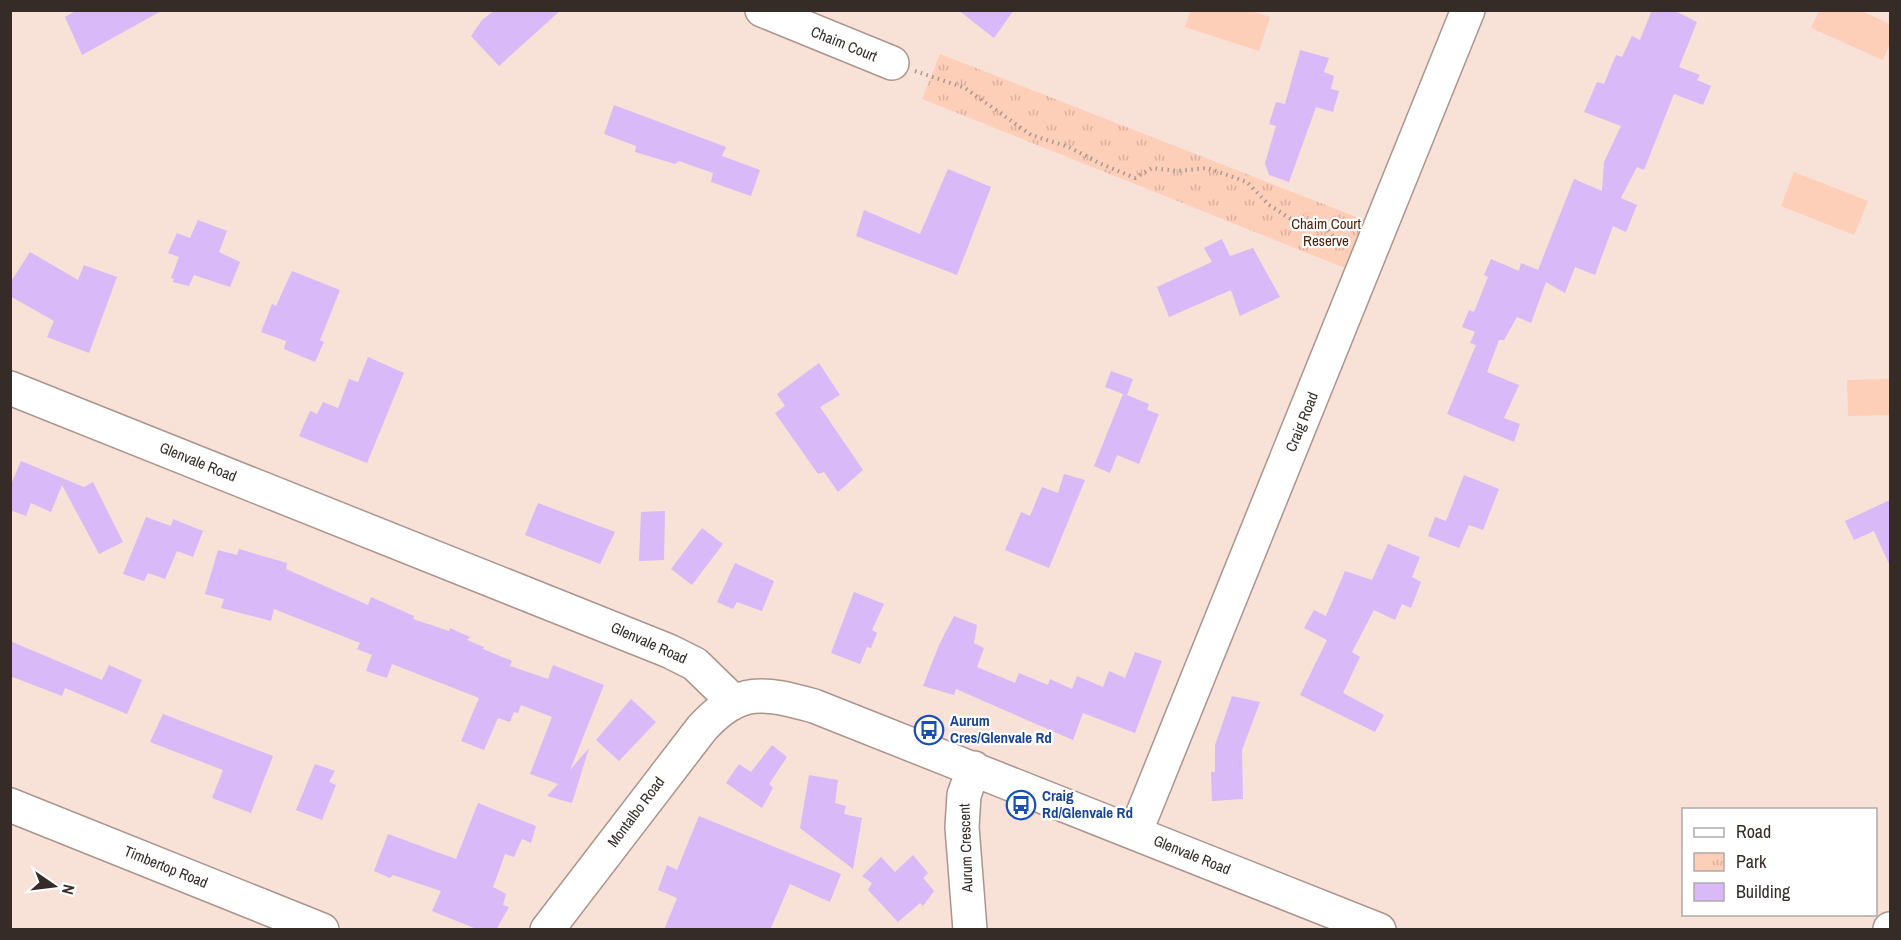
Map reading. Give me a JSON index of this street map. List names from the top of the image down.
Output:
{
  "streets": {
    "street": [
      "Chaim Court",
      "Craig Road",
      "Glenvale Road",
      "Montalbo Road",
      "Aurum Crescent",
      "Timbertop Road"
    ]
  },
  "crossings": [
    ["Craig Road", "Glenvale Road"],
    ["Glenvale Road", "Montalbo Road"],
    ["Glenvale Road", "Aurum Crescent"]
  ],
  "parks": ["Chaim Court Reserve"],
  "places": {
    "bus stop": ["Aurum Cres/Glenvale Rd", "Craig Rd/Glenvale Rd"]
  },
  "legend": ["Road", "Park", "Building"],
  "north": "right"
}
